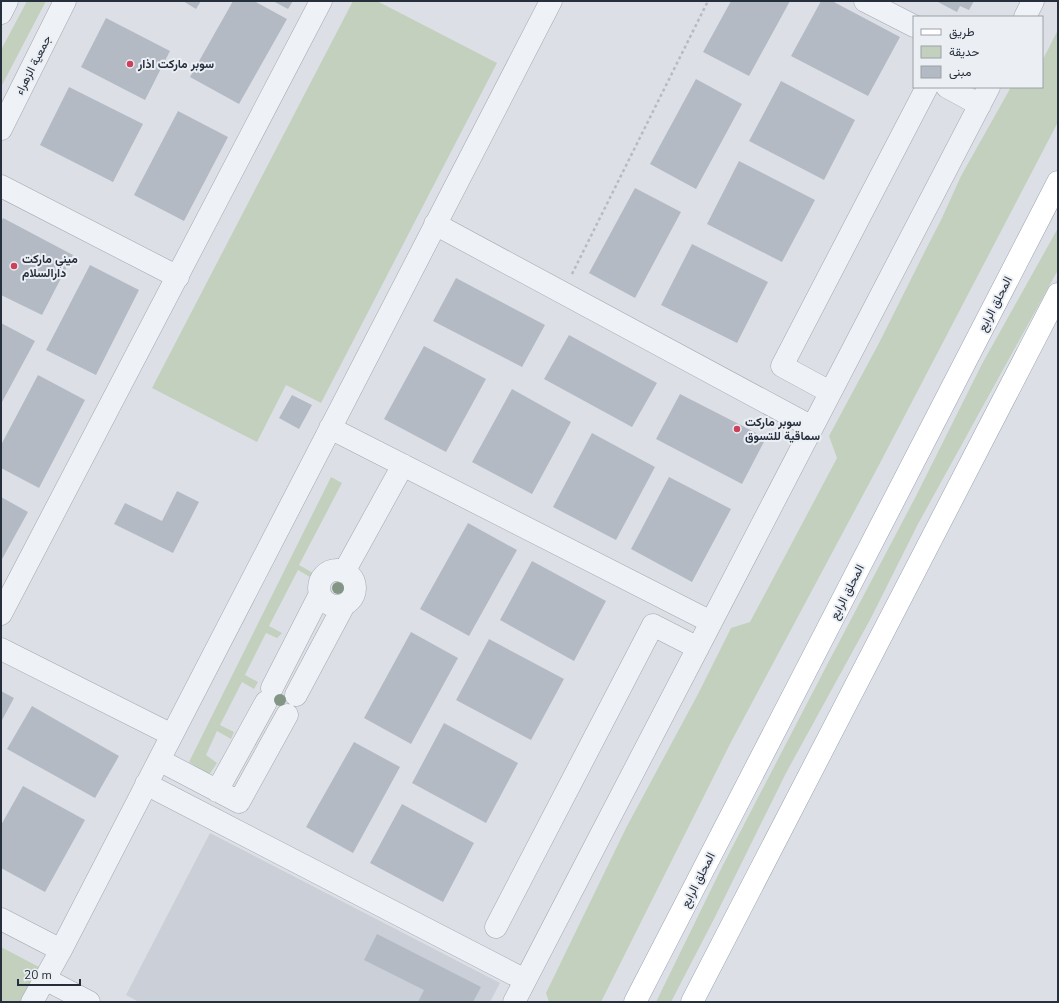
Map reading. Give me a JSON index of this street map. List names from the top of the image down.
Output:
{
  "streets": {
    "main road": ["المحلق الرابع"],
    "street": ["جمعية الزهراء"]
  },
  "places": ["سوبر ماركت اذار", "ميني ماركت دارالسلام", "سوبر ماركت سماقية للتسوق"],
  "legend": ["طريق", "حديقة", "مبنى"],
  "scale_bar": "20 m"
}
